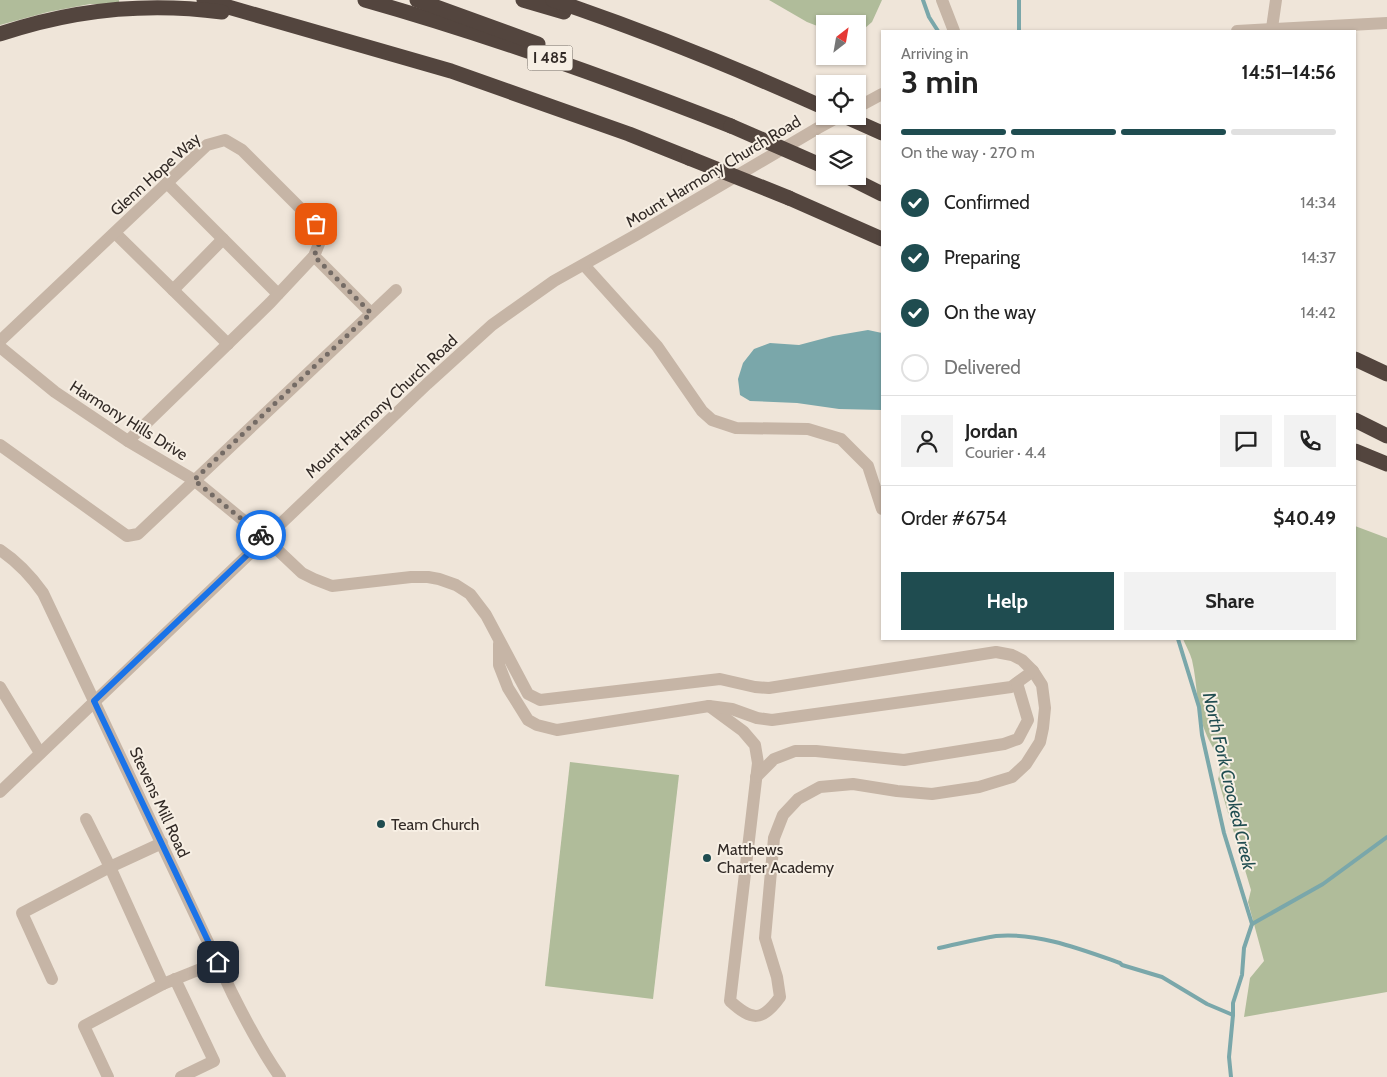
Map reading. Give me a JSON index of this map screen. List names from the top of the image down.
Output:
{
  "streets": {
    "highway": ["I 485"],
    "street": [
      "Mount Harmony Church Road",
      "Glenn Hope Way",
      "Harmony Hills Drive",
      "Stevens Mill Road"
    ]
  },
  "crossings": [
    ["Mount Harmony Church Road", "Harmony Hills Drive"],
    ["Mount Harmony Church Road", "Stevens Mill Road"]
  ],
  "water": ["North Fork Crooked Creek"],
  "places": ["Team Church", "Matthews Charter Academy"],
  "north": "top right",
  "page": {
    "heading": ["3 min", "Arriving in", "14:51–14:56"],
    "panel": [
      "Jordan",
      "Courier · 4.4",
      "Order #6754",
      "$40.49"
    ],
    "bar": "On the way · 270 m",
    "list": [
      ["Confirmed", "14:34"],
      ["Preparing", "14:37"],
      ["On the way", "14:42"],
      "Delivered"
    ],
    "buttons": ["Help", "Share"]
  }
}
